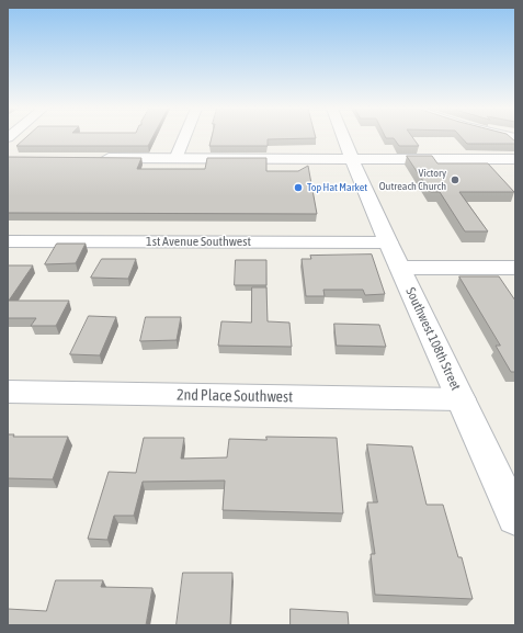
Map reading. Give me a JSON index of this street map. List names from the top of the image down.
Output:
{
  "streets": {
    "street": ["1st Avenue Southwest", "Southwest 108th Street", "2nd Place Southwest"]
  },
  "crossings": [
    ["1st Avenue Southwest", "Southwest 108th Street"],
    ["Southwest 108th Street", "2nd Place Southwest"]
  ],
  "places": ["Victory Outreach Church", "Top Hat Market"]
}
